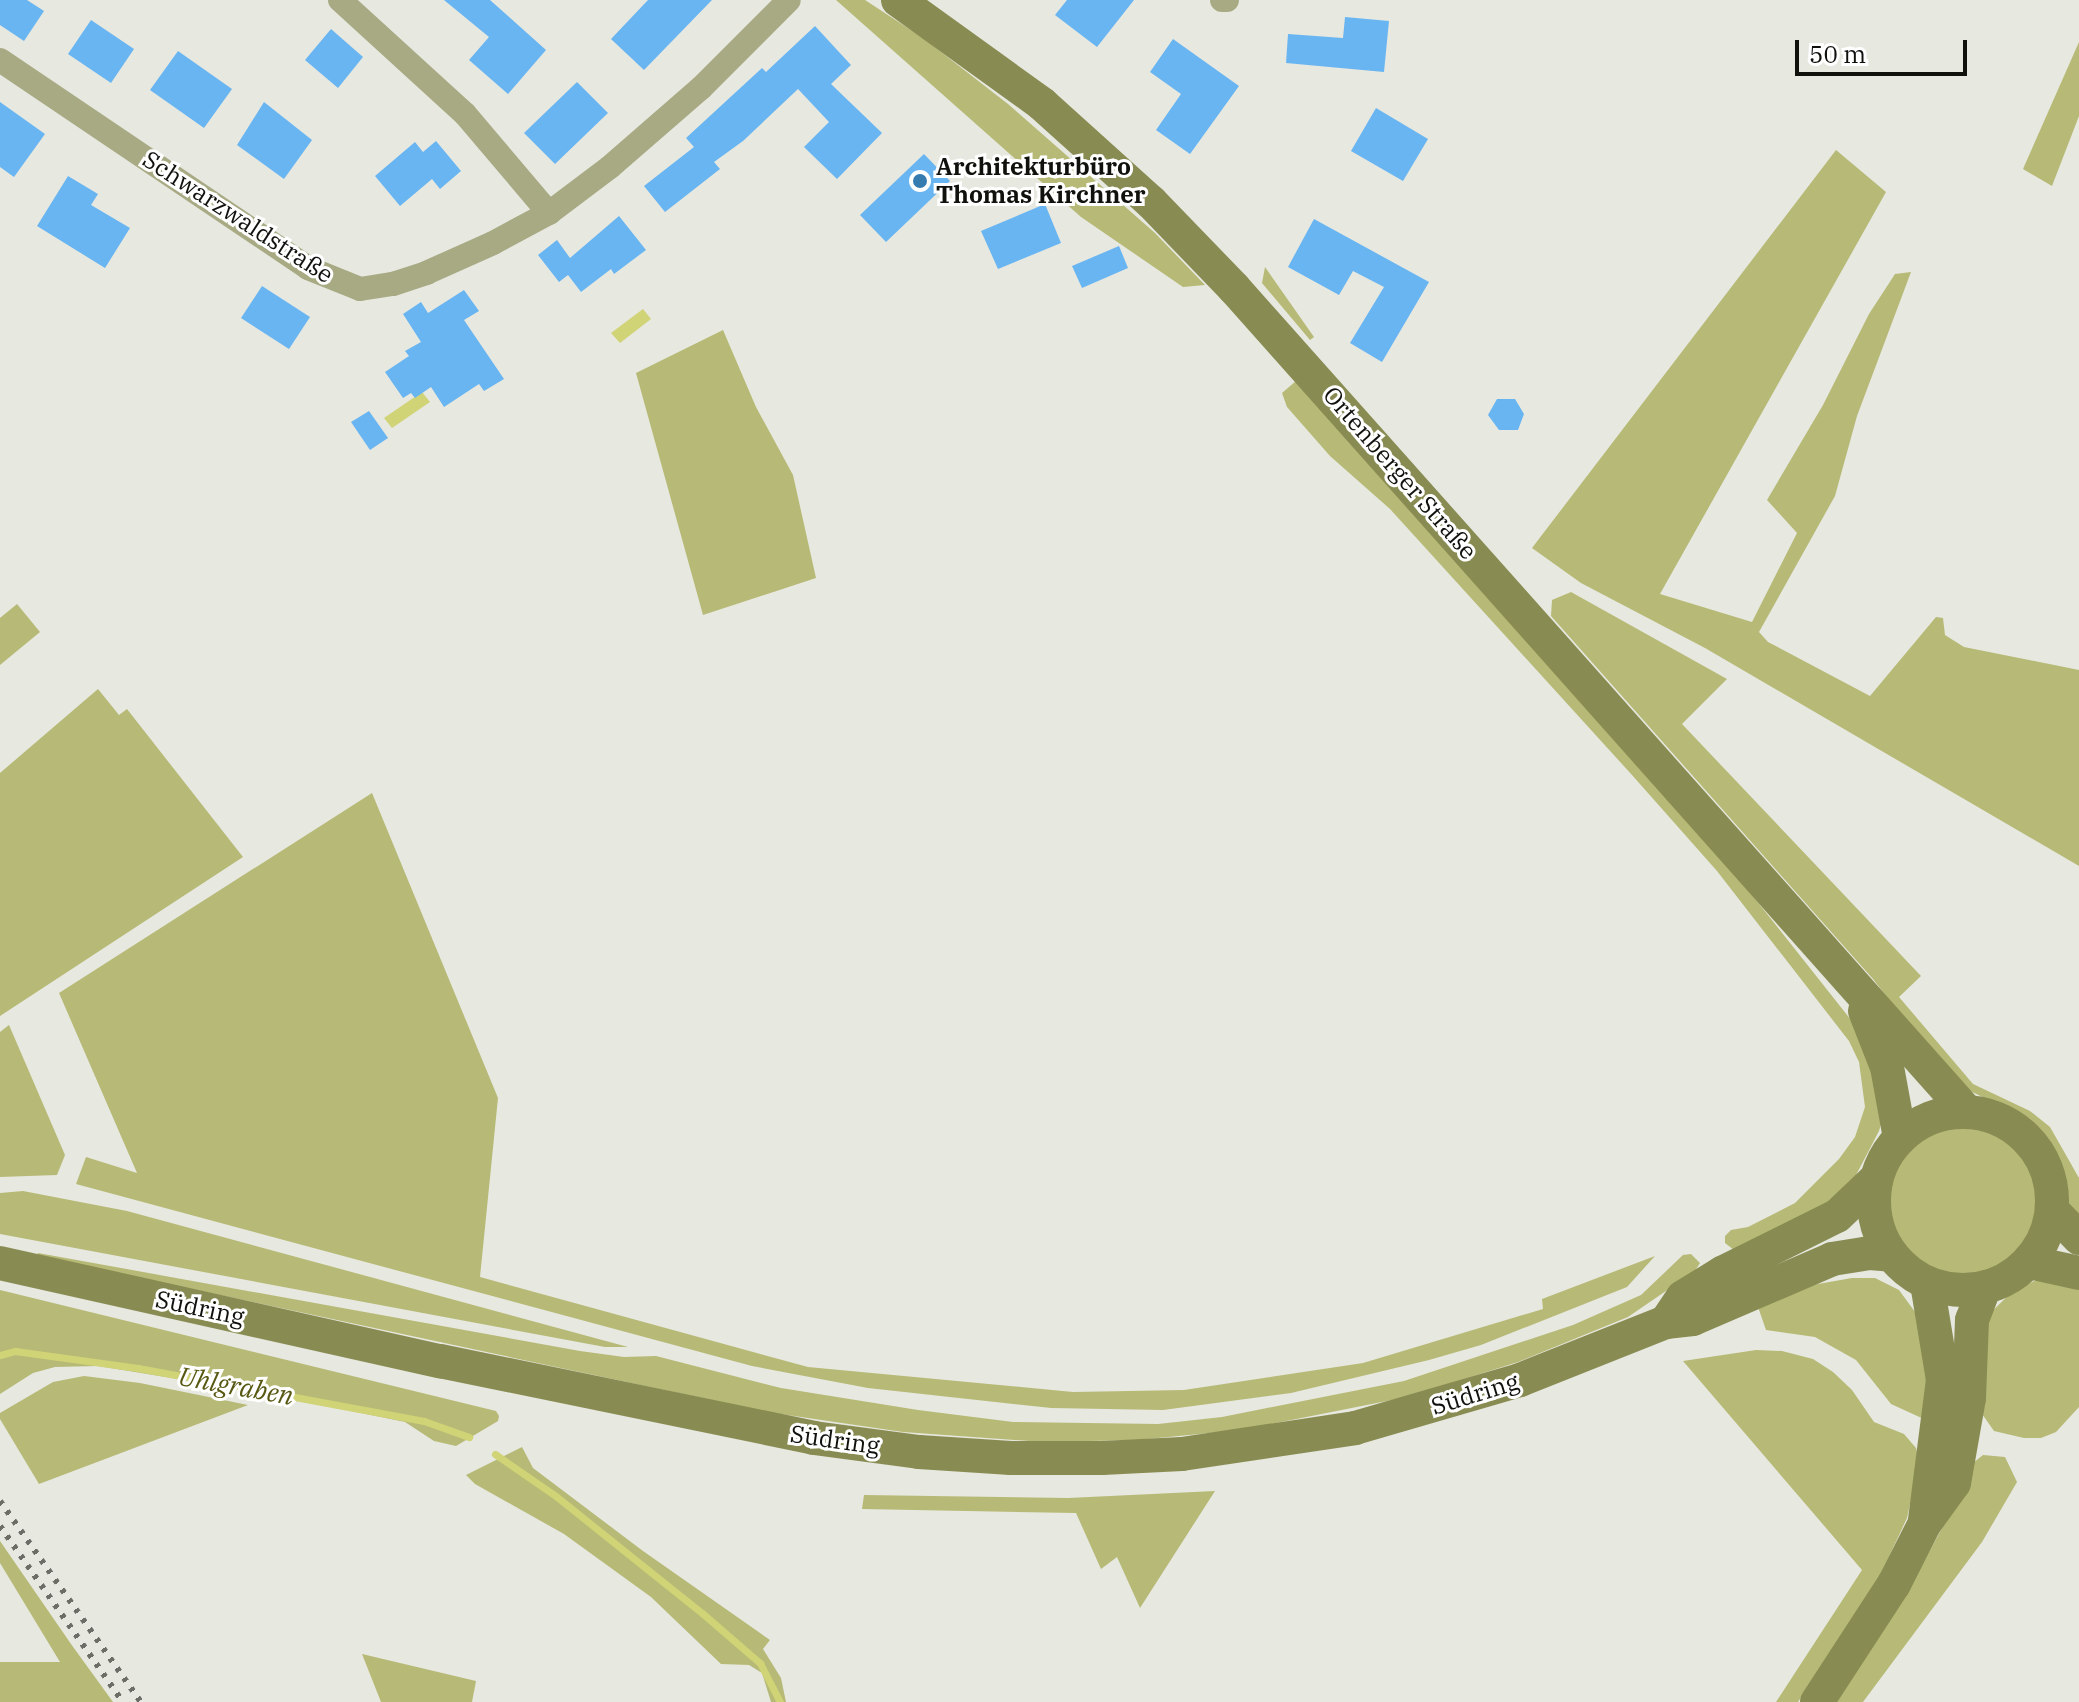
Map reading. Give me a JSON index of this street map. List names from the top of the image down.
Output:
{
  "streets": {
    "main road": ["Ortenberger Straße", "Südring"],
    "street": ["Schwarzwaldstraße"]
  },
  "crossings": [
    ["Ortenberger Straße", "Südring"]
  ],
  "water": ["Uhlgraben"],
  "places": ["Architekturbüro Thomas Kirchner"],
  "scale_bar": "50 m"
}
